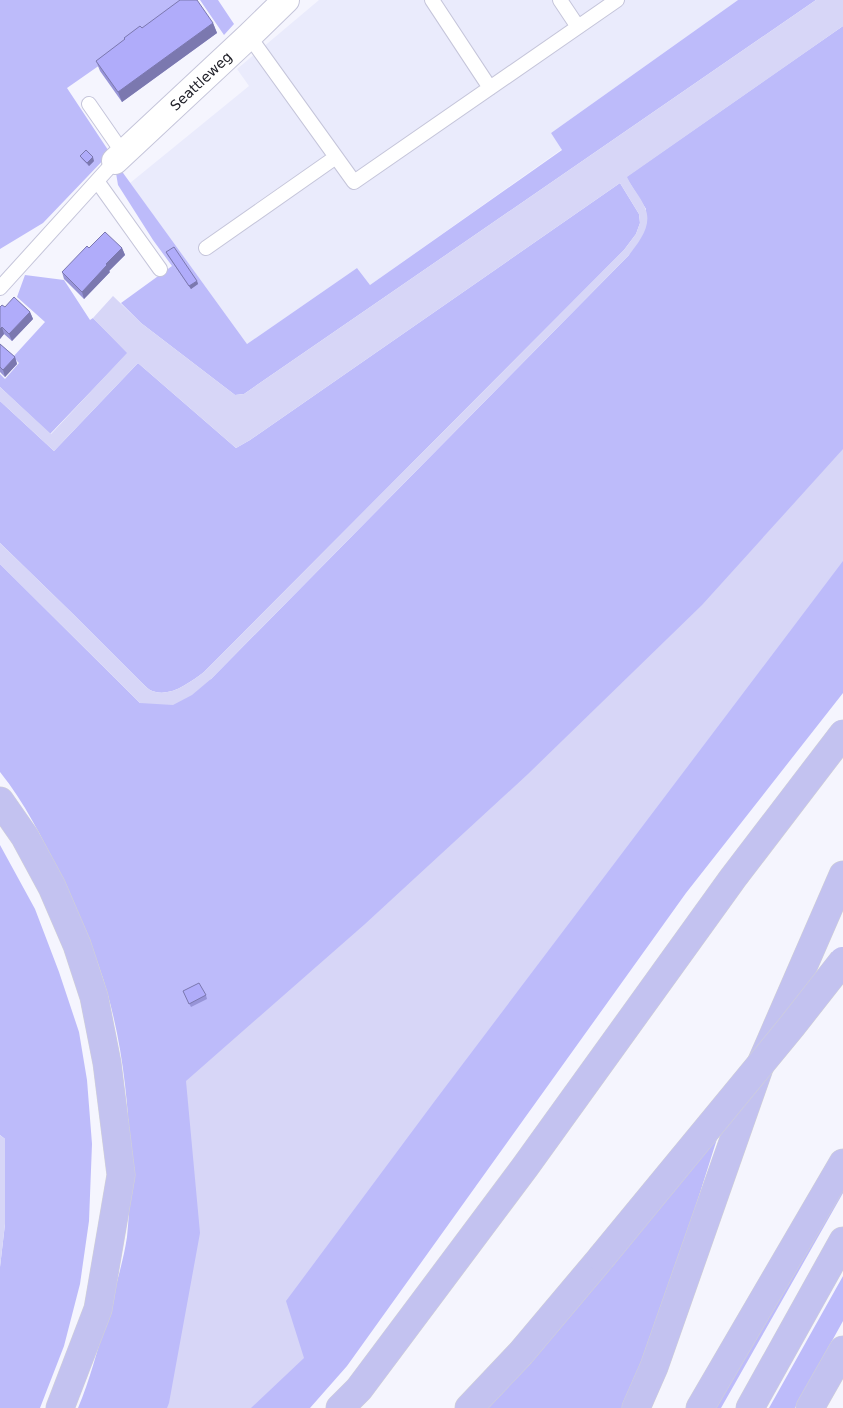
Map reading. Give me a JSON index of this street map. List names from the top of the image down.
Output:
{
  "streets": {
    "street": ["Seattleweg"]
  }
}
